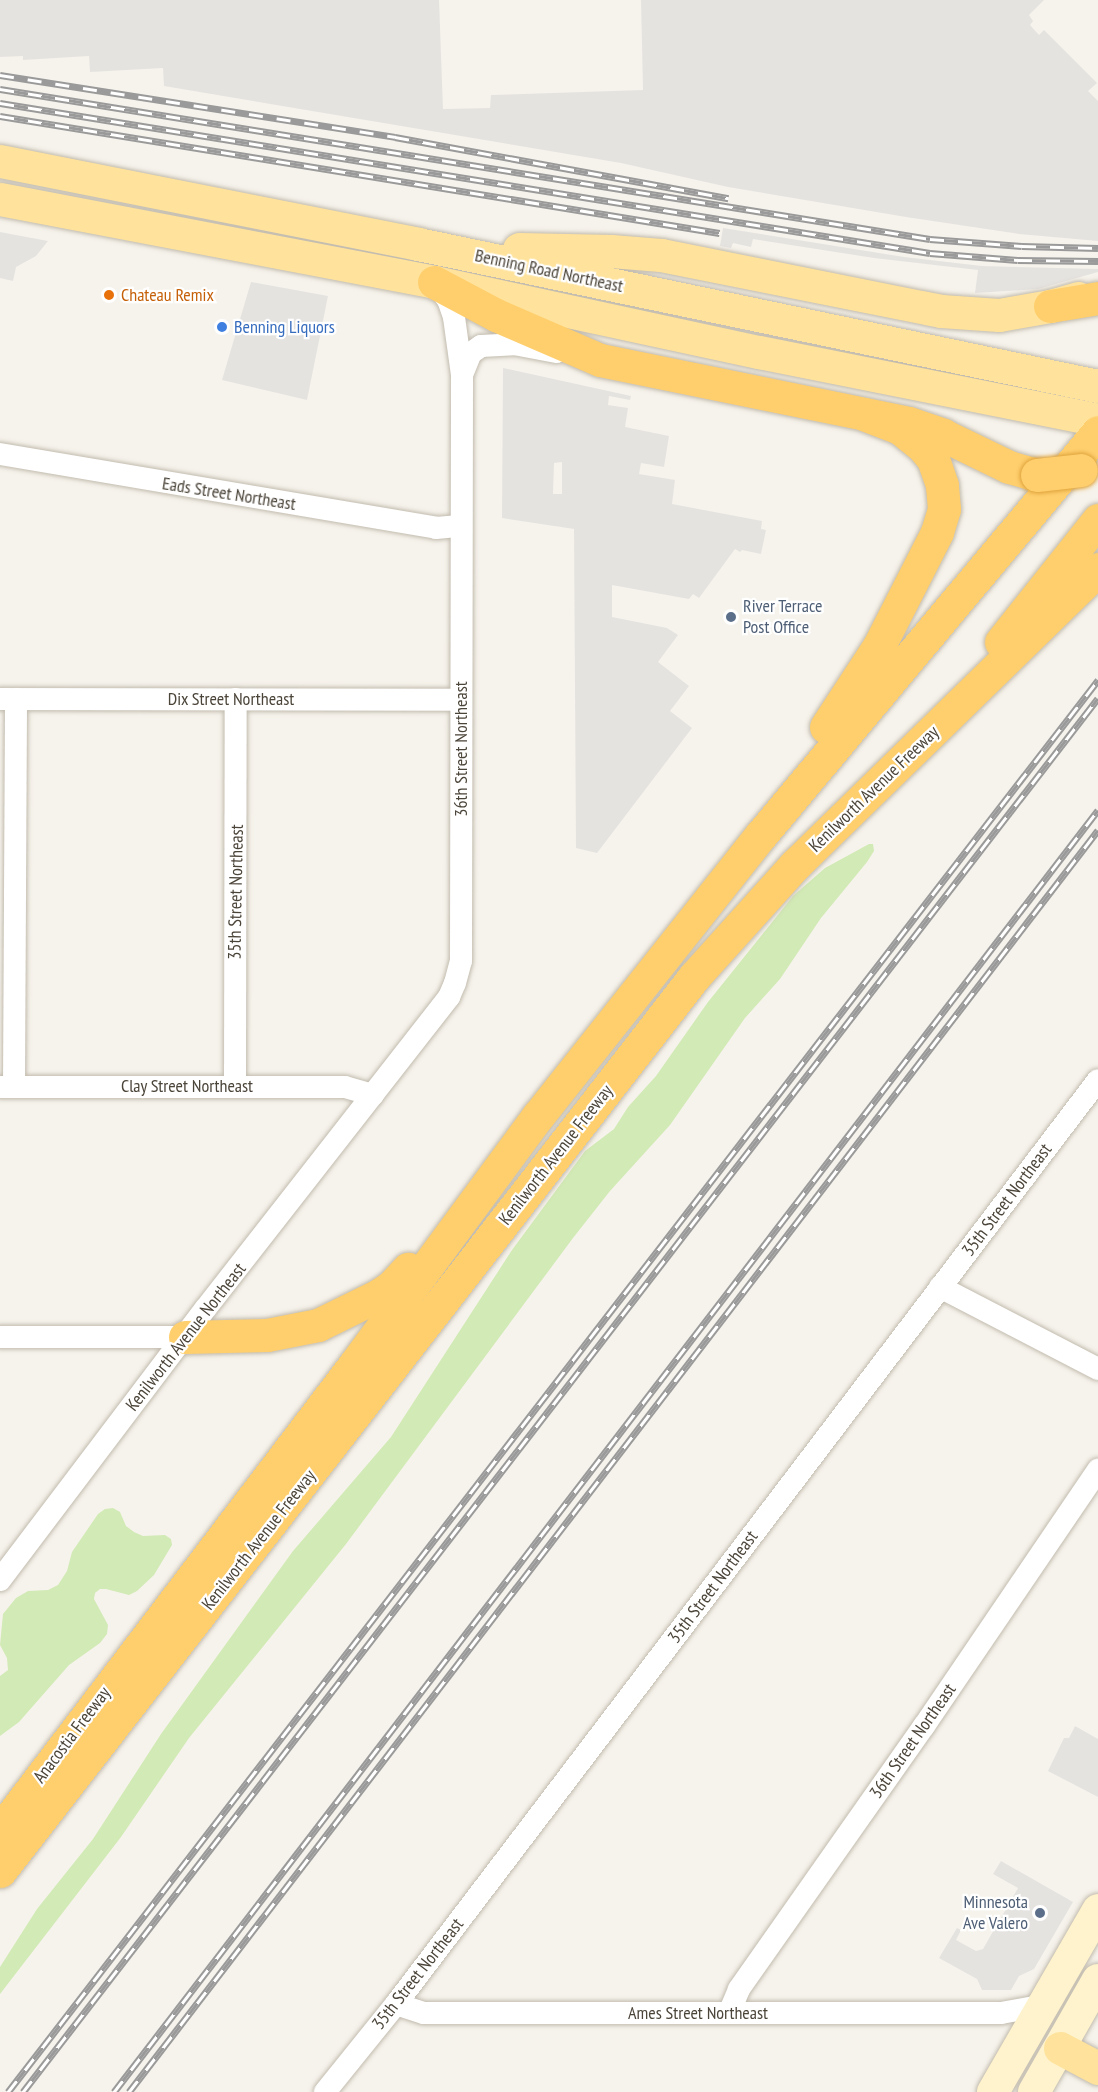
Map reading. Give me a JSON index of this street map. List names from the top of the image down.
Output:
{
  "streets": {
    "highway": ["Kenilworth Avenue Freeway", "Anacostia Freeway"],
    "main road": ["Benning Road Northeast"],
    "street": [
      "Eads Street Northeast",
      "Dix Street Northeast",
      "36th Street Northeast",
      "35th Street Northeast",
      "Clay Street Northeast",
      "Kenilworth Avenue Northeast",
      "Ames Street Northeast"
    ]
  },
  "crossings": [
    ["Benning Road Northeast", "36th Street Northeast"],
    ["Eads Street Northeast", "36th Street Northeast"],
    ["Dix Street Northeast", "36th Street Northeast"],
    ["Dix Street Northeast", "35th Street Northeast"],
    ["36th Street Northeast", "Clay Street Northeast"],
    ["36th Street Northeast", "Kenilworth Avenue Northeast"],
    ["36th Street Northeast", "Ames Street Northeast"],
    ["Kenilworth Avenue Freeway", "Anacostia Freeway"],
    ["35th Street Northeast", "Clay Street Northeast"],
    ["35th Street Northeast", "Ames Street Northeast"],
    ["Clay Street Northeast", "Kenilworth Avenue Northeast"]
  ],
  "places": [
    "Chateau Remix",
    "Benning Liquors",
    "River Terrace Post Office",
    "Minnesota Ave Valero"
  ]
}
